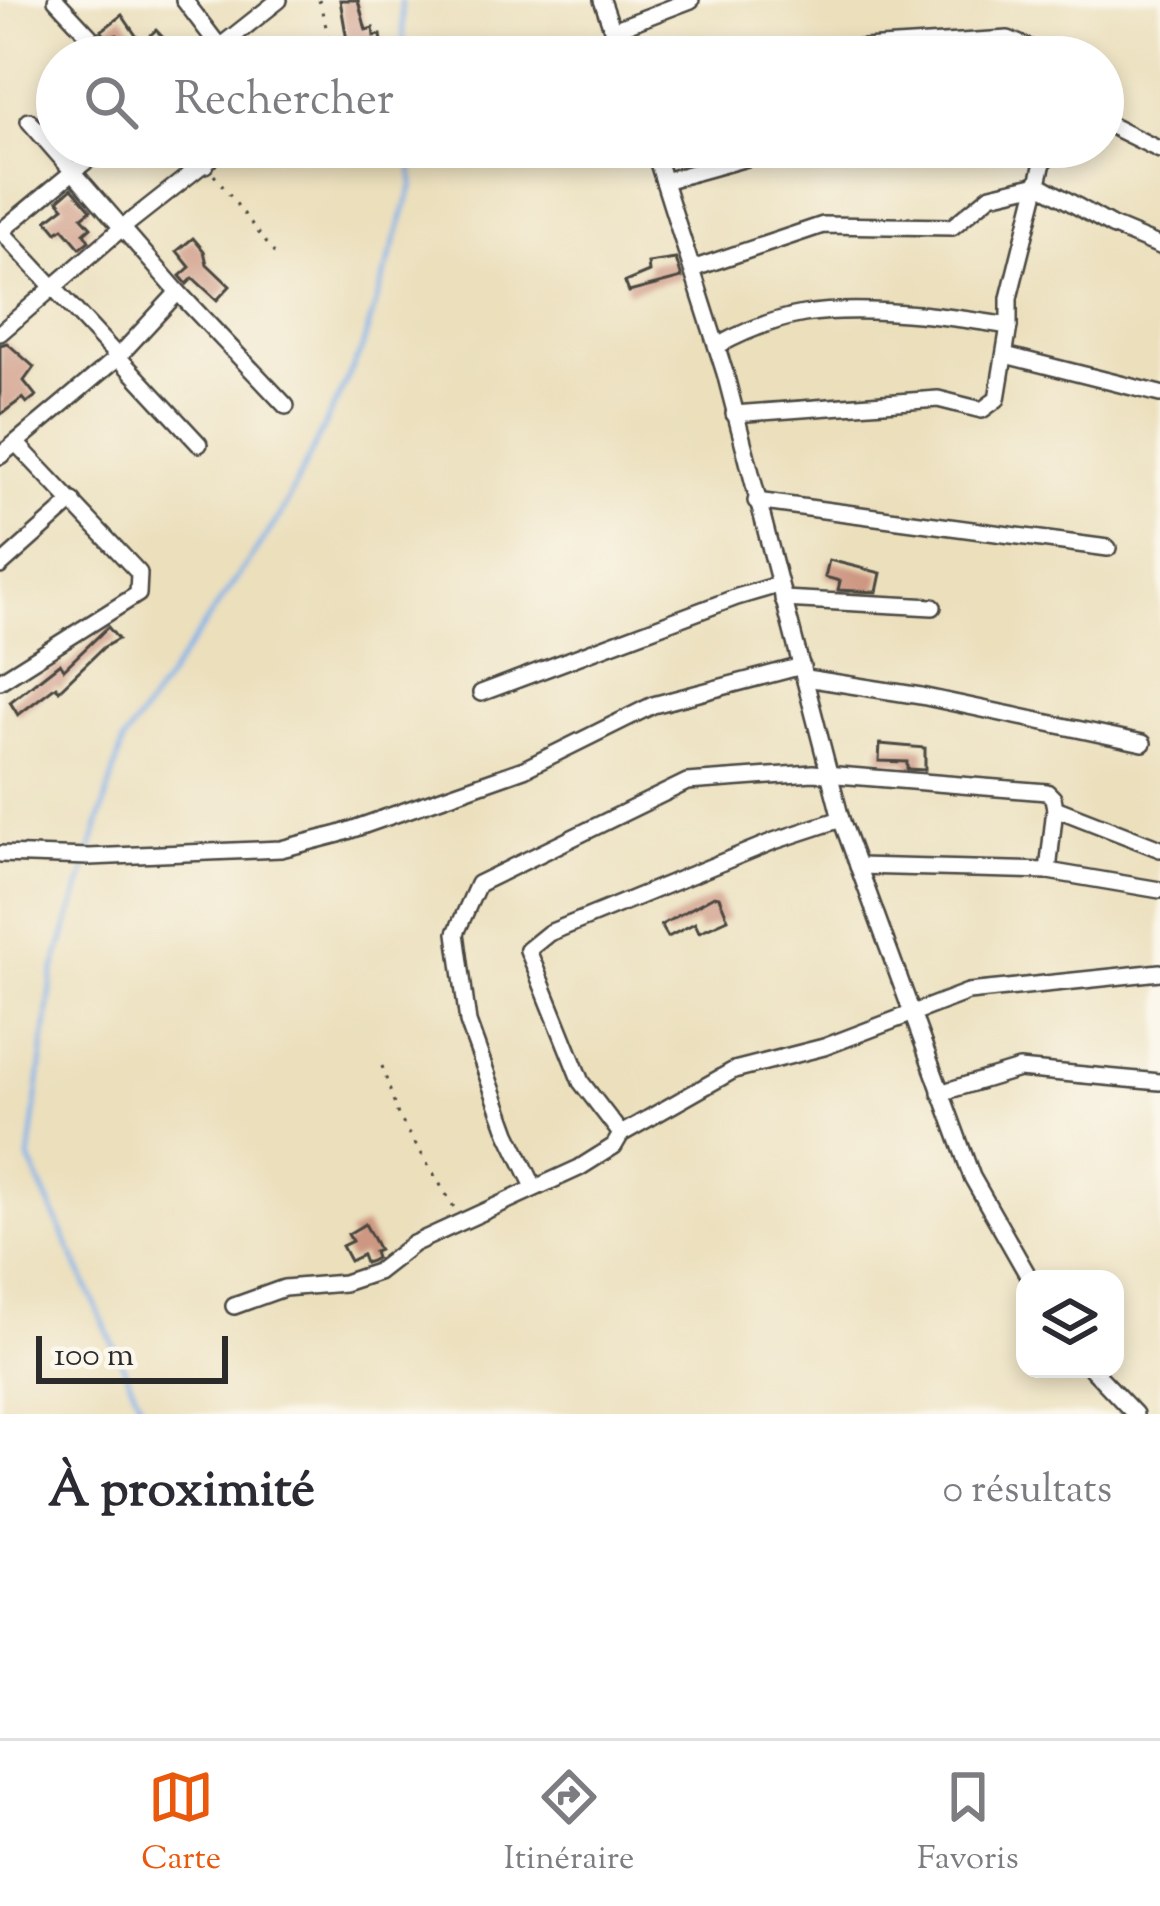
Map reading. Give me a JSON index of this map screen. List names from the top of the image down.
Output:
{
  "scale_bar": "100 m",
  "page": {
    "search": "Rechercher",
    "scale": "100 m",
    "heading": ["À proximité", "0 résultats"],
    "nav": ["Carte", "Itinéraire", "Favoris"]
  }
}
